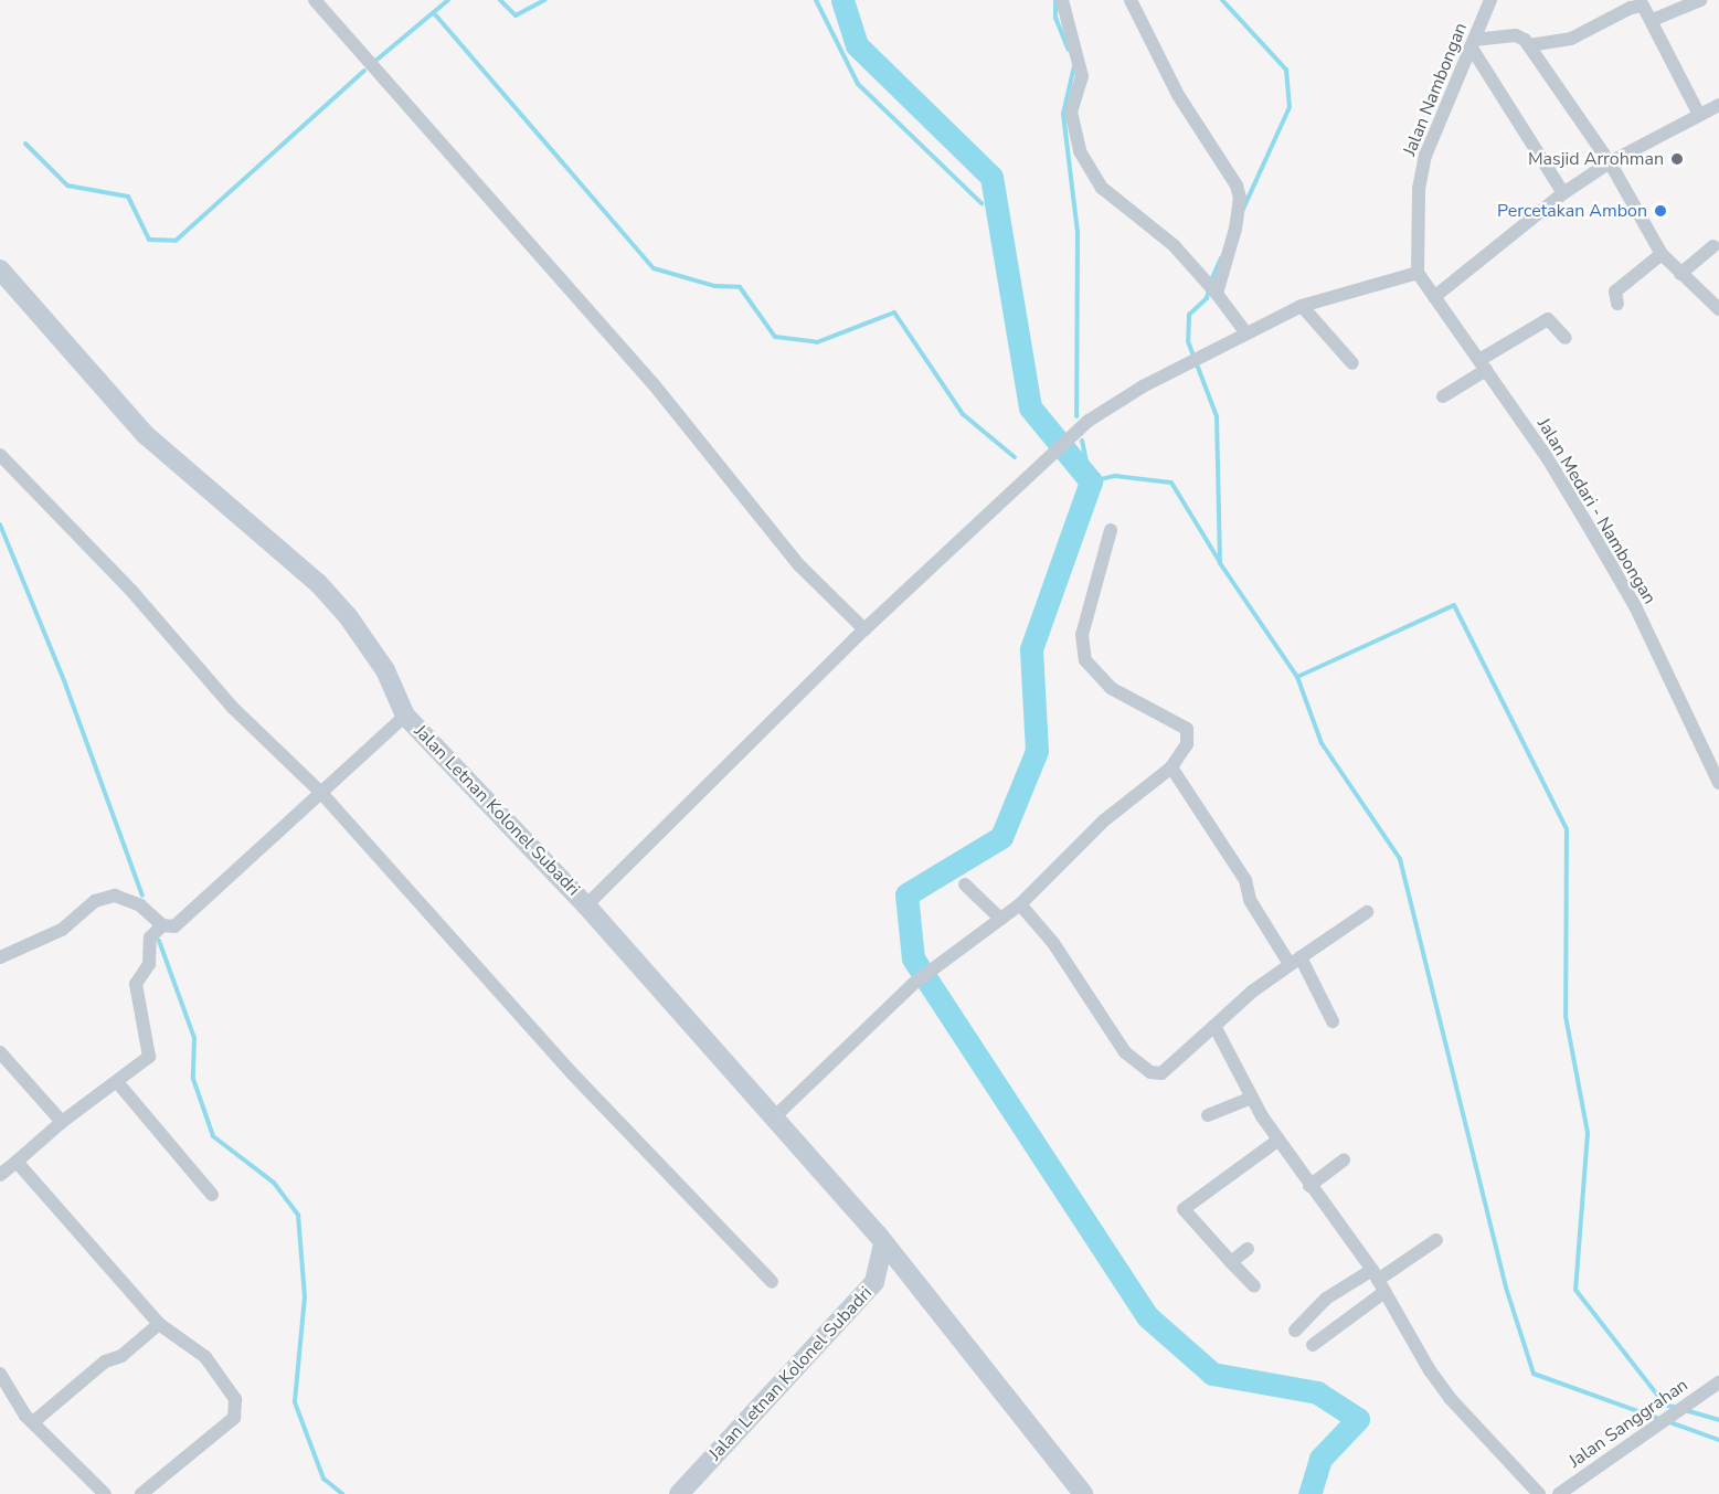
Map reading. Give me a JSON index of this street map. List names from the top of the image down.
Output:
{
  "streets": {
    "main road": ["Jalan Letnan Kolonel Subadri"],
    "street": ["Jalan Nambongan", "Jalan Medari - Nambongan", "Jalan Sanggrahan"]
  },
  "crossings": [
    ["Jalan Nambongan", "Jalan Medari - Nambongan"]
  ],
  "places": ["Masjid Arrohman", "Percetakan Ambon"]
}
